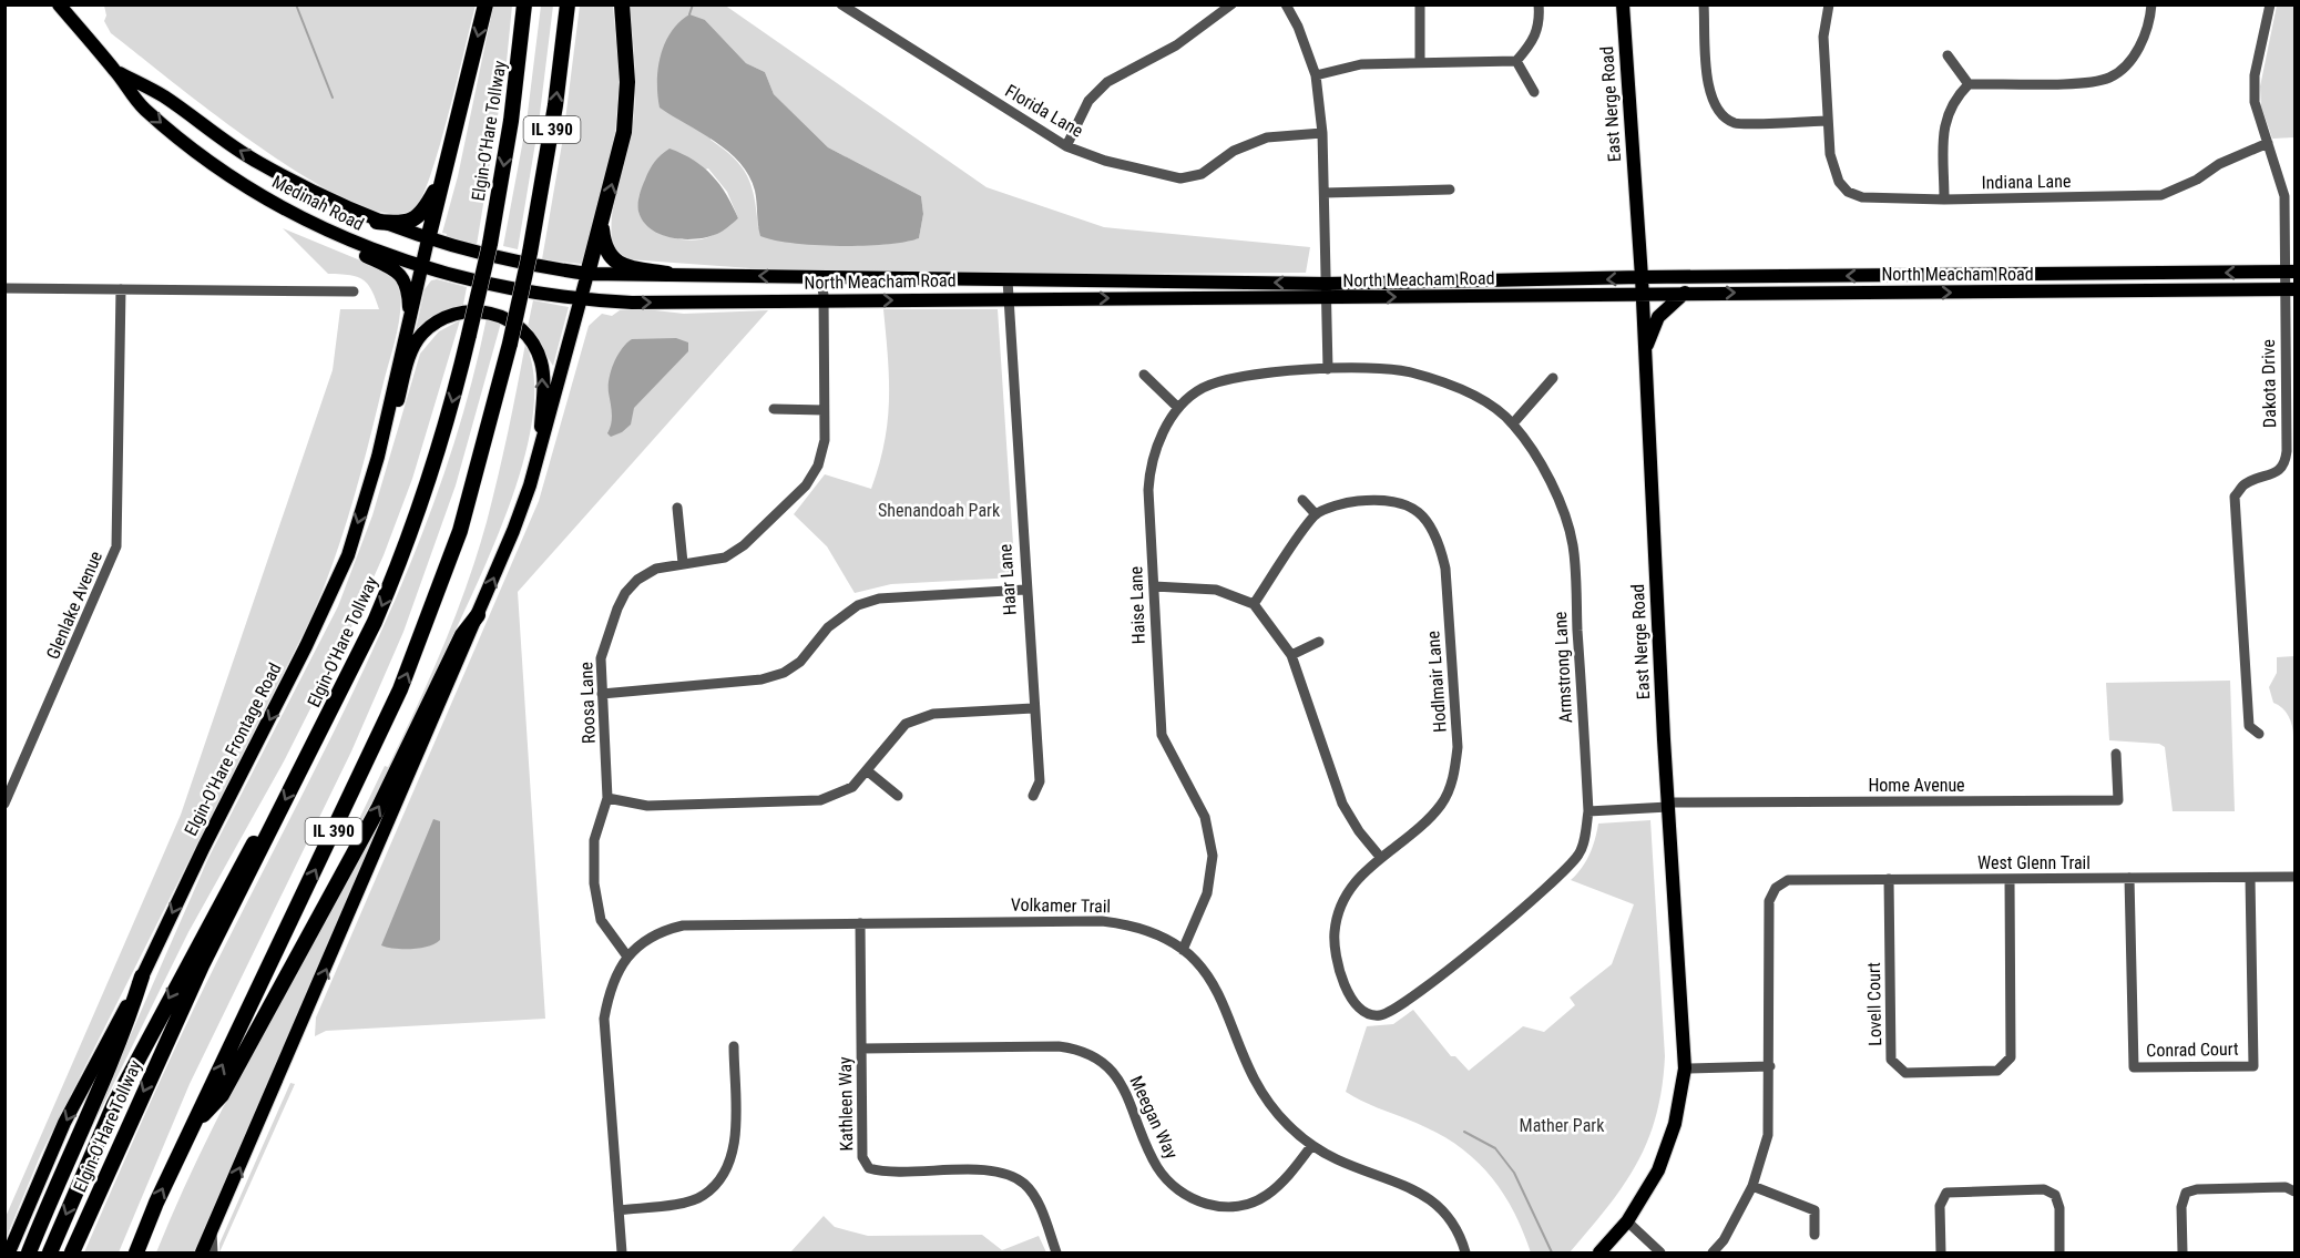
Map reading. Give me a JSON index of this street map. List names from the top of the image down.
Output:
{
  "streets": {
    "highway": ["IL 390", "Elgin-O'Hare Tollway"],
    "main road": [
      "East Nerge Road",
      "Medinah Road",
      "North Meacham Road",
      "Elgin-O'Hare Frontage Road"
    ],
    "street": [
      "Florida Lane",
      "Indiana Lane",
      "Dakota Drive",
      "Haar Lane",
      "Glenlake Avenue",
      "Haise Lane",
      "Armstrong Lane",
      "Hodlmair Lane",
      "Roosa Lane",
      "Home Avenue",
      "West Glenn Trail",
      "Volkamer Trail",
      "Lovell Court",
      "Conrad Court",
      "Kathleen Way",
      "Meegan Way"
    ]
  },
  "crossings": [
    ["East Nerge Road", "North Meacham Road"],
    ["East Nerge Road", "Home Avenue"],
    ["Indiana Lane", "Dakota Drive"],
    ["Medinah Road", "North Meacham Road"],
    ["Medinah Road", "Elgin-O'Hare Frontage Road"],
    ["North Meacham Road", "Dakota Drive"],
    ["North Meacham Road", "Haar Lane"],
    ["North Meacham Road", "Roosa Lane"],
    ["Haise Lane", "Armstrong Lane"],
    ["Haise Lane", "Volkamer Trail"],
    ["Armstrong Lane", "Hodlmair Lane"],
    ["Armstrong Lane", "Home Avenue"],
    ["Roosa Lane", "Volkamer Trail"],
    ["West Glenn Trail", "Lovell Court"],
    ["West Glenn Trail", "Conrad Court"],
    ["Volkamer Trail", "Kathleen Way"],
    ["Volkamer Trail", "Meegan Way"],
    ["Kathleen Way", "Meegan Way"]
  ],
  "one_way": ["Elgin-O'Hare Frontage Road"],
  "parks": ["Shenandoah Park", "Mather Park"]
}
